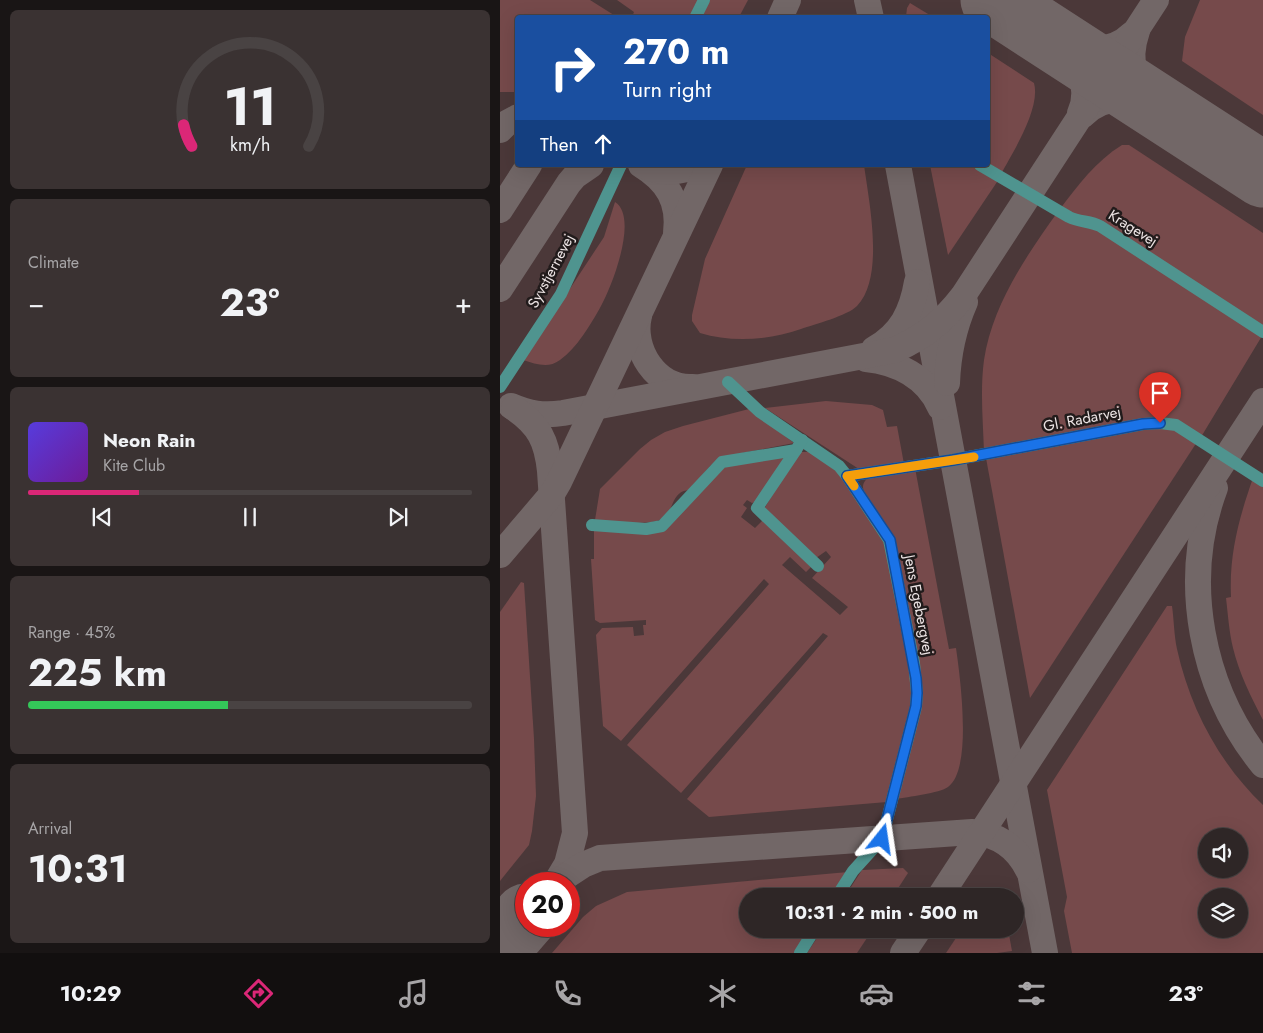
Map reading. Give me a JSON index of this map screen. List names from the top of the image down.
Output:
{
  "streets": {
    "lane": [
      "Kragevej",
      "Syvstjernevej",
      "Gl. Radarvej",
      "Jens Egebergvej"
    ]
  },
  "crossings": [
    ["Gl. Radarvej", "Jens Egebergvej"]
  ],
  "page": {
    "turn": ["270 m", "Turn right"],
    "then": "Then",
    "tile": [
      "Climate",
      ["Range · 45%", "225 km"],
      ["Arrival", "10:31"]
    ],
    "heat": ["−", "23°", "+"],
    "song": ["Neon Rain", "Kite Club"],
    "limit": "20",
    "trip": "10:31 · 2 min · 500 m",
    "tabs": ["10:29", "23°"],
    "gauge": ["11", "km/h"]
  }
}
